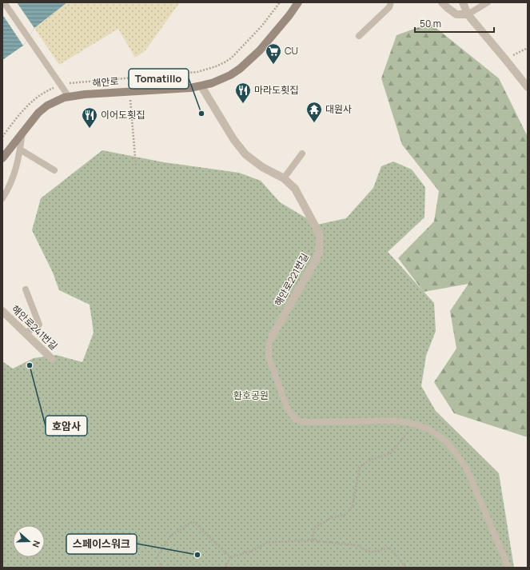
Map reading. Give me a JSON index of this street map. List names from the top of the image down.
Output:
{
  "streets": {
    "street": ["해안로", "해안로221번길", "해안로241번길"]
  },
  "crossings": [
    ["해안로", "해안로221번길"]
  ],
  "parks": ["환호공원"],
  "places": {
    "supermarket": ["CU"],
    "restaurant": ["마라도횟집", "이어도횟집"],
    "other": ["Tomatillo", "호암사", "스페이스워크"],
    "temple": ["대원사"]
  },
  "scale_bar": "50 m",
  "north": "right"
}
